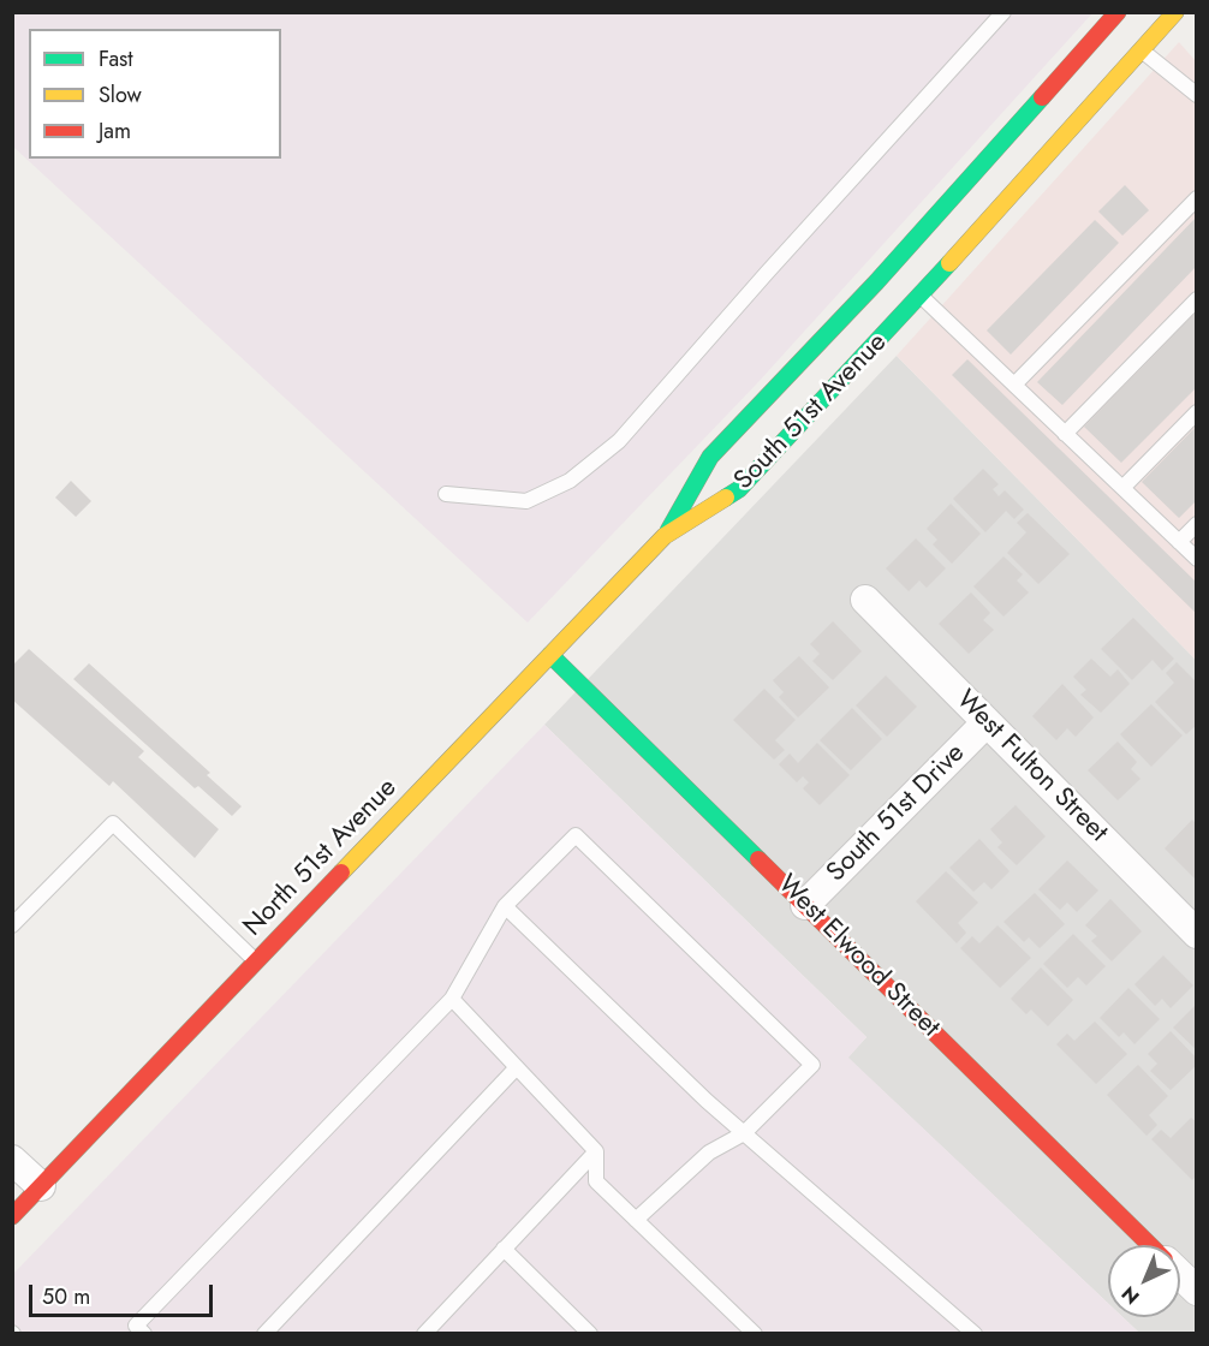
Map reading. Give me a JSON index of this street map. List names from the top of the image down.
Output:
{
  "streets": {
    "main road": ["South 51st Avenue", "North 51st Avenue", "West Elwood Street"],
    "street": ["West Fulton Street", "South 51st Drive"]
  },
  "crossings": [
    ["South 51st Avenue", "North 51st Avenue"],
    ["West Fulton Street", "South 51st Drive"],
    ["South 51st Drive", "West Elwood Street"],
    ["North 51st Avenue", "West Elwood Street"]
  ],
  "legend": ["Fast", "Slow", "Jam"],
  "scale_bar": "50 m",
  "north": "bottom left"
}
